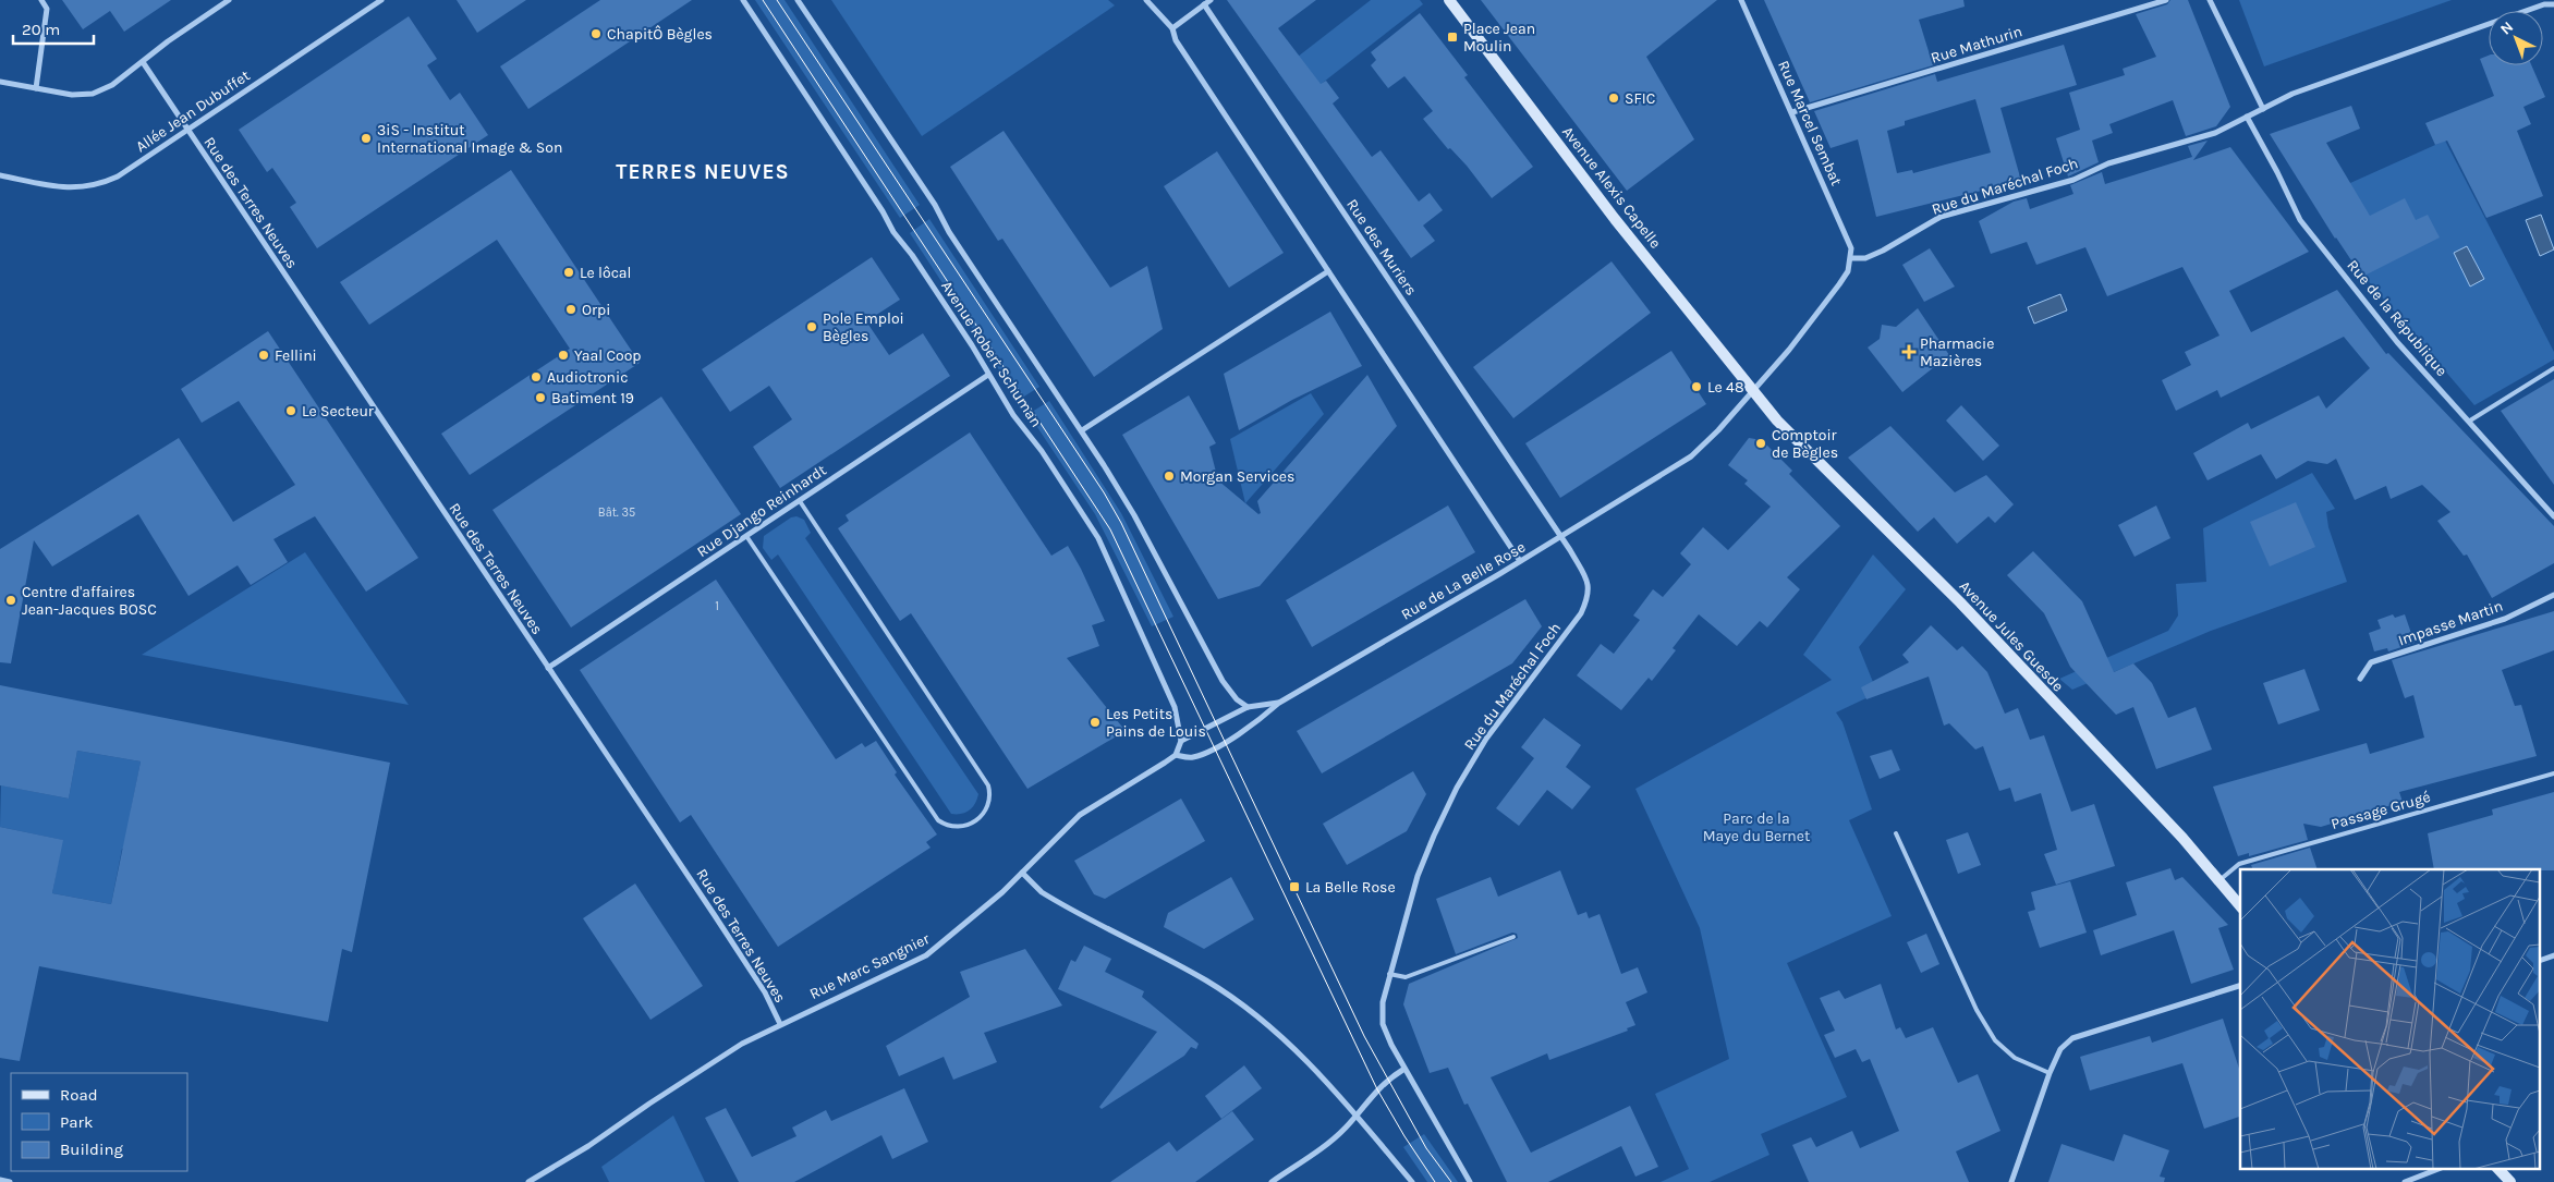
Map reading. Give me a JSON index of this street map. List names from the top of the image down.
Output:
{
  "streets": {
    "street": [
      "Rue Mathurin",
      "Allée Jean Dubuffet",
      "Rue Marcel Sembat",
      "Rue du Maréchal Foch",
      "Avenue Alexis Capelle",
      "Rue des Terres Neuves",
      "Rue des Muriers",
      "Rue de la République",
      "Avenue Robert Schuman",
      "Rue Django Reinhardt",
      "Rue de La Belle Rose",
      "Impasse Martin",
      "Avenue Jules Guesde",
      "Rue Marc Sangnier"
    ],
    "lane": ["Passage Grugé"]
  },
  "crossings": [
    ["Rue Mathurin", "Rue Marcel Sembat"],
    ["Allée Jean Dubuffet", "Rue des Terres Neuves"],
    ["Rue Marcel Sembat", "Rue du Maréchal Foch"],
    ["Rue du Maréchal Foch", "Rue des Muriers"],
    ["Rue du Maréchal Foch", "Rue de la République"],
    ["Rue du Maréchal Foch", "Rue de La Belle Rose"],
    ["Avenue Alexis Capelle", "Rue de La Belle Rose"],
    ["Avenue Alexis Capelle", "Avenue Jules Guesde"],
    ["Rue des Terres Neuves", "Rue Django Reinhardt"],
    ["Rue des Terres Neuves", "Rue Marc Sangnier"],
    ["Rue des Muriers", "Rue de La Belle Rose"],
    ["Avenue Robert Schuman", "Rue Django Reinhardt"],
    ["Avenue Robert Schuman", "Rue de La Belle Rose"],
    ["Rue de La Belle Rose", "Avenue Jules Guesde"],
    ["Rue de La Belle Rose", "Rue Marc Sangnier"],
    ["Avenue Jules Guesde", "Passage Grugé"]
  ],
  "districts": ["TERRES NEUVES"],
  "parks": ["Parc de la Maye du Bernet"],
  "places": {
    "other": [
      "ChapitÔ Bègles",
      "SFIC",
      "3iS - Institut International Image & Son",
      "Le lôcal",
      "Orpi",
      "Pole Emploi Bègles",
      "Fellini",
      "Yaal Coop",
      "Audiotronic",
      "Le 48",
      "Batiment 19",
      "Le Secteur",
      "Comptoir de Bègles",
      "Morgan Services",
      "Centre d'affaires Jean-Jacques BOSC",
      "Les Petits Pains de Louis"
    ],
    "transit": ["Place Jean Moulin", "La Belle Rose"],
    "health": ["Pharmacie Mazières"]
  },
  "house_numbers": ["Bât. 35", "1"],
  "legend": ["Road", "Park", "Building"],
  "scale_bar": "20 m",
  "north": "top left"
}
